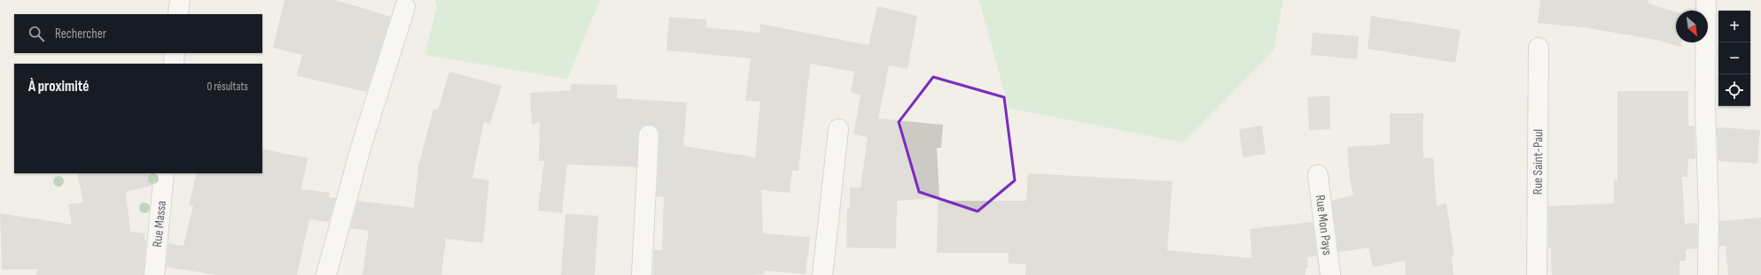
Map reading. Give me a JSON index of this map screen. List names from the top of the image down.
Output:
{
  "streets": {
    "street": ["Rue Saint-Paul", "Rue Massa", "Rue Mon Pays"]
  },
  "north": "bottom right",
  "page": {
    "map_buttons": ["+", "−"],
    "search": "Rechercher",
    "heading": ["À proximité", "0 résultats"]
  }
}
